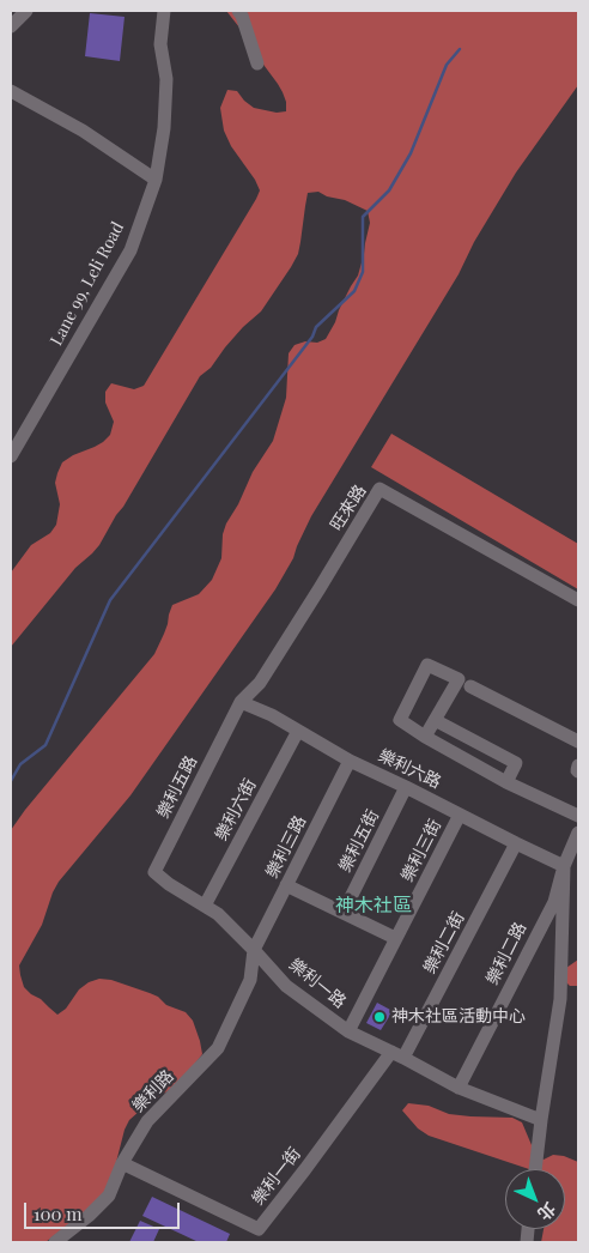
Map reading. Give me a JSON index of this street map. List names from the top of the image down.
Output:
{
  "streets": {
    "street": [
      "Lane 99, Leli Road",
      "旺來路",
      "樂利六路",
      "樂利五路",
      "樂利六街",
      "樂利五街",
      "樂利三路",
      "樂利三街",
      "樂利二街",
      "樂利二路",
      "樂利一路",
      "樂利路",
      "樂利一街"
    ]
  },
  "crossings": [
    ["旺來路", "樂利六路"],
    ["旺來路", "樂利五路"],
    ["樂利六路", "樂利五路"],
    ["樂利六路", "樂利六街"],
    ["樂利六路", "樂利五街"],
    ["樂利六路", "樂利三路"],
    ["樂利六路", "樂利三街"],
    ["樂利六路", "樂利二街"],
    ["樂利六路", "樂利二路"],
    ["樂利五路", "樂利一路"],
    ["樂利六街", "樂利一路"],
    ["樂利三路", "樂利一路"],
    ["樂利三路", "樂利路"],
    ["樂利三街", "樂利一路"],
    ["樂利二街", "樂利一路"],
    ["樂利二街", "樂利一街"],
    ["樂利二路", "樂利一路"],
    ["樂利一路", "樂利路"],
    ["樂利一路", "樂利一街"],
    ["樂利路", "樂利一街"]
  ],
  "districts": ["神木社區"],
  "places": ["神木社區活動中心"],
  "scale_bar": "100 m",
  "north": "bottom right"
}
